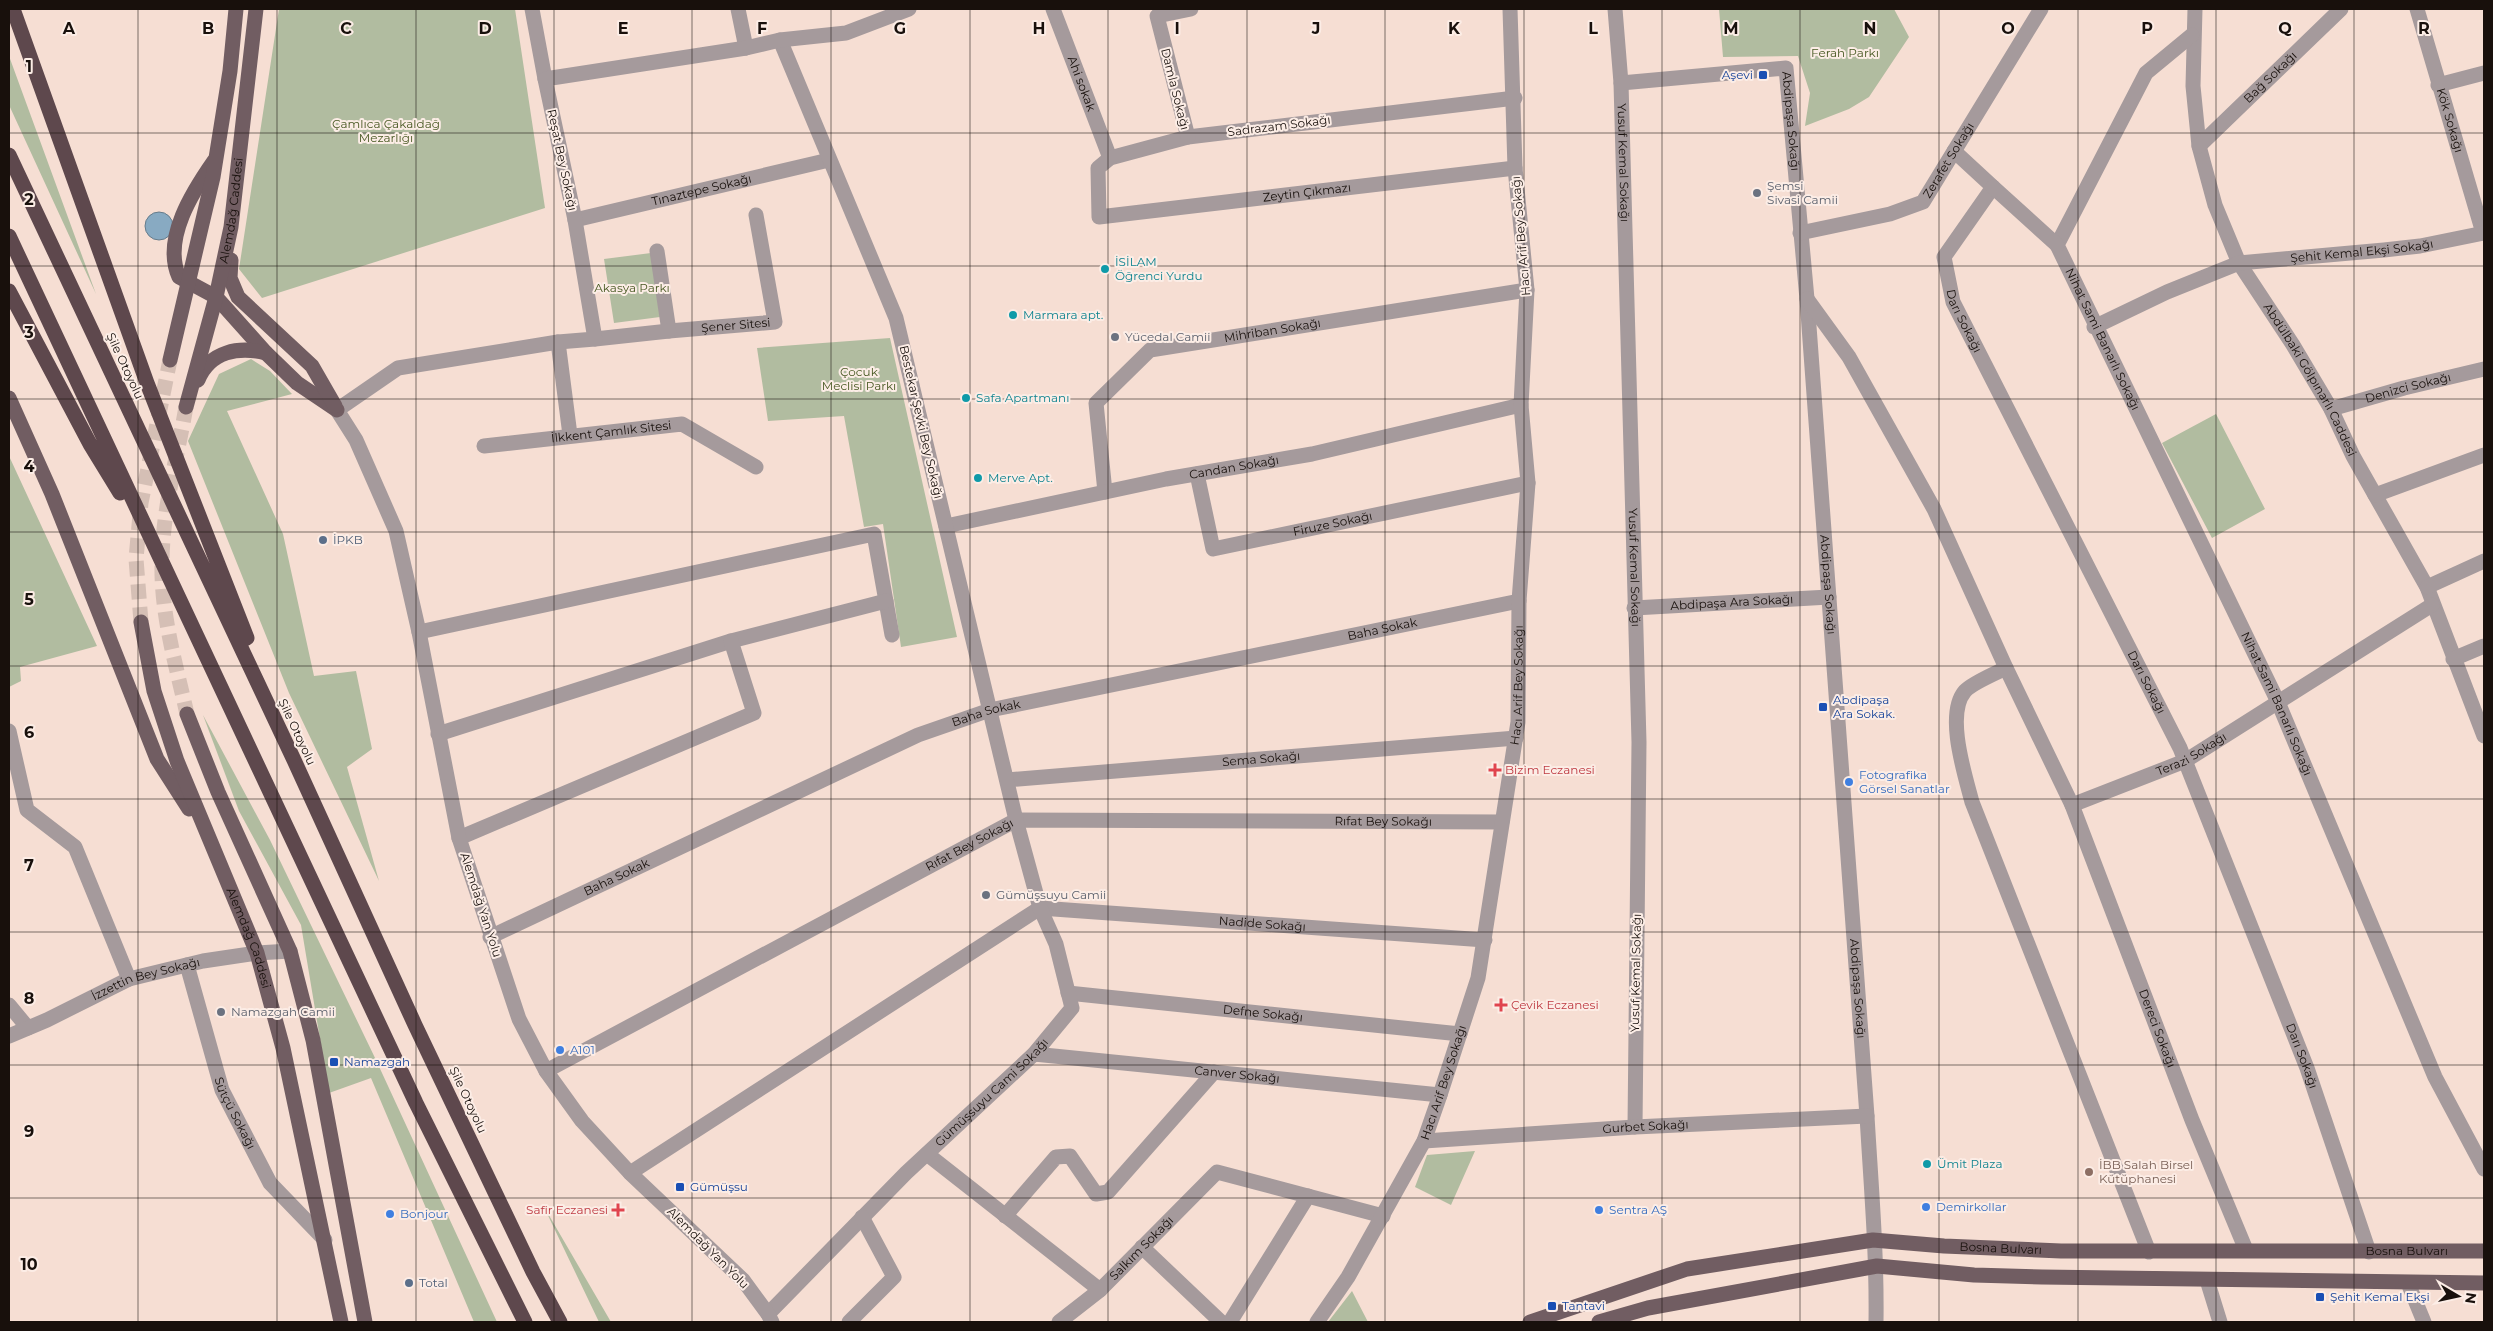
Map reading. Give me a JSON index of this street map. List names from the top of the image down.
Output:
{
  "streets": {
    "highway": ["Şile Otoyolu"],
    "main road": ["Alemdağ Caddesi", "Bosna Bulvarı"],
    "street": [
      "Bağ Sokağı",
      "Ahi sokak",
      "Damla Sokağı",
      "Kök Sokağı",
      "Abdipaşa Sokağı",
      "Sadrazam Sokağı",
      "Reşat Bey Sokağı",
      "Zerafet Sokağı",
      "Yusuf Kemal Sokağı",
      "Tınaztepe Sokağı",
      "Zeytin Çıkmazı",
      "Hacı Arif Bey Sokağı",
      "Şehit Kemal Ekşi Sokağı",
      "Darı Sokağı",
      "Şener Sitesi",
      "Mihriban Sokağı",
      "Nihat Sami Banarlı Sokağı",
      "Abdülbaki Gölpınarlı Caddesi",
      "Denizci Sokağı",
      "Bestekar Şevki Bey Sokağı",
      "İlkkent Çamlık Sitesi",
      "Candan Sokağı",
      "Firuze Sokağı",
      "Abdipaşa Ara Sokağı",
      "Baha Sokak",
      "Terazi Sokağı",
      "Sema Sokağı",
      "Rıfat Bey Sokağı",
      "Alemdağ Yan Yolu",
      "Nadide Sokağı",
      "İzzettin Bey Sokağı",
      "Defne Sokağı",
      "Dereci Sokağı",
      "Canver Sokağı",
      "Gümüşsuyu Cami Sokağı",
      "Sütçü Sokağı",
      "Gurbet Sokağı",
      "Salkım Sokağı"
    ]
  },
  "crossings": [
    ["Bağ Sokağı", "Abdülbaki Gölpınarlı Caddesi"],
    ["Ahi sokak", "Sadrazam Sokağı"],
    ["Ahi sokak", "Zeytin Çıkmazı"],
    ["Damla Sokağı", "Sadrazam Sokağı"],
    ["Kök Sokağı", "Şehit Kemal Ekşi Sokağı"],
    ["Abdipaşa Sokağı", "Zerafet Sokağı"],
    ["Abdipaşa Sokağı", "Yusuf Kemal Sokağı"],
    ["Abdipaşa Sokağı", "Abdipaşa Ara Sokağı"],
    ["Abdipaşa Sokağı", "Gurbet Sokağı"],
    ["Abdipaşa Sokağı", "Bosna Bulvarı"],
    ["Sadrazam Sokağı", "Zeytin Çıkmazı"],
    ["Sadrazam Sokağı", "Hacı Arif Bey Sokağı"],
    ["Reşat Bey Sokağı", "Tınaztepe Sokağı"],
    ["Yusuf Kemal Sokağı", "Abdipaşa Ara Sokağı"],
    ["Yusuf Kemal Sokağı", "Gurbet Sokağı"],
    ["Tınaztepe Sokağı", "Bestekar Şevki Bey Sokağı"],
    ["Zeytin Çıkmazı", "Hacı Arif Bey Sokağı"],
    ["Alemdağ Caddesi", "İzzettin Bey Sokağı"],
    ["Alemdağ Caddesi", "Sütçü Sokağı"],
    ["Hacı Arif Bey Sokağı", "Mihriban Sokağı"],
    ["Hacı Arif Bey Sokağı", "Candan Sokağı"],
    ["Hacı Arif Bey Sokağı", "Firuze Sokağı"],
    ["Hacı Arif Bey Sokağı", "Baha Sokak"],
    ["Hacı Arif Bey Sokağı", "Sema Sokağı"],
    ["Hacı Arif Bey Sokağı", "Rıfat Bey Sokağı"],
    ["Hacı Arif Bey Sokağı", "Nadide Sokağı"],
    ["Hacı Arif Bey Sokağı", "Defne Sokağı"],
    ["Hacı Arif Bey Sokağı", "Canver Sokağı"],
    ["Hacı Arif Bey Sokağı", "Gurbet Sokağı"],
    ["Hacı Arif Bey Sokağı", "Salkım Sokağı"],
    ["Şehit Kemal Ekşi Sokağı", "Nihat Sami Banarlı Sokağı"],
    ["Şehit Kemal Ekşi Sokağı", "Abdülbaki Gölpınarlı Caddesi"],
    ["Darı Sokağı", "Nihat Sami Banarlı Sokağı"],
    ["Darı Sokağı", "Terazi Sokağı"],
    ["Darı Sokağı", "Bosna Bulvarı"],
    ["Mihriban Sokağı", "Candan Sokağı"],
    ["Nihat Sami Banarlı Sokağı", "Terazi Sokağı"],
    ["Abdülbaki Gölpınarlı Caddesi", "Denizci Sokağı"],
    ["Abdülbaki Gölpınarlı Caddesi", "Terazi Sokağı"],
    ["Bestekar Şevki Bey Sokağı", "Candan Sokağı"],
    ["Bestekar Şevki Bey Sokağı", "Baha Sokak"],
    ["Bestekar Şevki Bey Sokağı", "Sema Sokağı"],
    ["Bestekar Şevki Bey Sokağı", "Rıfat Bey Sokağı"],
    ["Bestekar Şevki Bey Sokağı", "Gümüşsuyu Cami Sokağı"],
    ["Candan Sokağı", "Firuze Sokağı"],
    ["Baha Sokak", "Alemdağ Yan Yolu"],
    ["Terazi Sokağı", "Dereci Sokağı"],
    ["Rıfat Bey Sokağı", "Alemdağ Yan Yolu"],
    ["Rıfat Bey Sokağı", "Gümüşsuyu Cami Sokağı"],
    ["Alemdağ Yan Yolu", "Gümüşsuyu Cami Sokağı"],
    ["Nadide Sokağı", "Gümüşsuyu Cami Sokağı"],
    ["İzzettin Bey Sokağı", "Sütçü Sokağı"],
    ["Defne Sokağı", "Gümüşsuyu Cami Sokağı"],
    ["Dereci Sokağı", "Bosna Bulvarı"],
    ["Canver Sokağı", "Gümüşsuyu Cami Sokağı"],
    ["Gümüşsuyu Cami Sokağı", "Salkım Sokağı"]
  ],
  "parks": [
    "Ferah Parkı",
    "Çamlıca Çakaldağ Mezarlığı",
    "Akasya Parkı",
    "Çocuk Meclisi Parkı"
  ],
  "places": {
    "transit": [
      "Aşevi",
      "Abdipaşa Ara Sokak.",
      "Namazgah",
      "Gümüşsu",
      "Şehit Kemal Ekşi",
      "Tantavi"
    ],
    "other": [
      "Şemsi Sivasi Camii",
      "İSİLAM Öğrenci Yurdu",
      "Marmara apt.",
      "Yücedal Camii",
      "Safa Apartmanı",
      "Merve Apt.",
      "İPKB",
      "Fotografika Görsel Sanatlar",
      "Gümüşsuyu Camii",
      "Namazgah Camii",
      "A101",
      "Ümit Plaza",
      "İBB Salah Birsel Kütüphanesi",
      "Demirkollar",
      "Sentra AŞ",
      "Bonjour",
      "Total"
    ],
    "health": ["Bizim Eczanesi", "Çevik Eczanesi", "Safir Eczanesi"]
  },
  "north": "right",
  "grid": {
    "columns": [
      "A",
      "B",
      "C",
      "D",
      "E",
      "F",
      "G",
      "H",
      "I",
      "J",
      "K",
      "L",
      "M",
      "N",
      "O",
      "P",
      "Q",
      "R"
    ],
    "rows": [
      "1",
      "2",
      "3",
      "4",
      "5",
      "6",
      "7",
      "8",
      "9",
      "10"
    ]
  }
}
